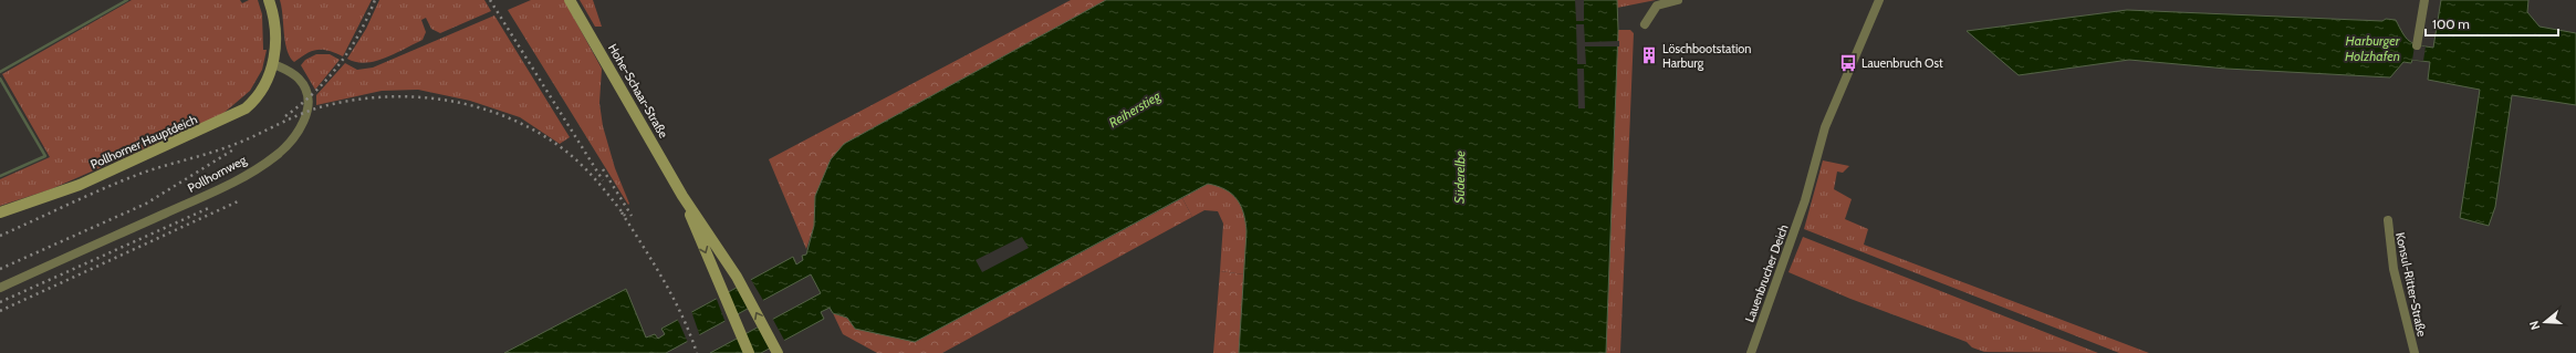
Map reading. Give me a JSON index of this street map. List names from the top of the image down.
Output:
{
  "streets": {
    "main road": ["Hohe-Schaar-Straße", "Pollhorner Hauptdeich"],
    "street": ["Pollhornweg", "Lauenbrucher Deich", "Konsul-Ritter-Straße"]
  },
  "crossings": [
    ["Pollhorner Hauptdeich", "Pollhornweg"]
  ],
  "water": ["Harburger Holzhafen", "Reiherstieg", "Süderelbe"],
  "places": {
    "building": ["Löschbootstation Harburg"],
    "bus stop": ["Lauenbruch Ost"]
  },
  "scale_bar": "100 m",
  "north": "left"
}
